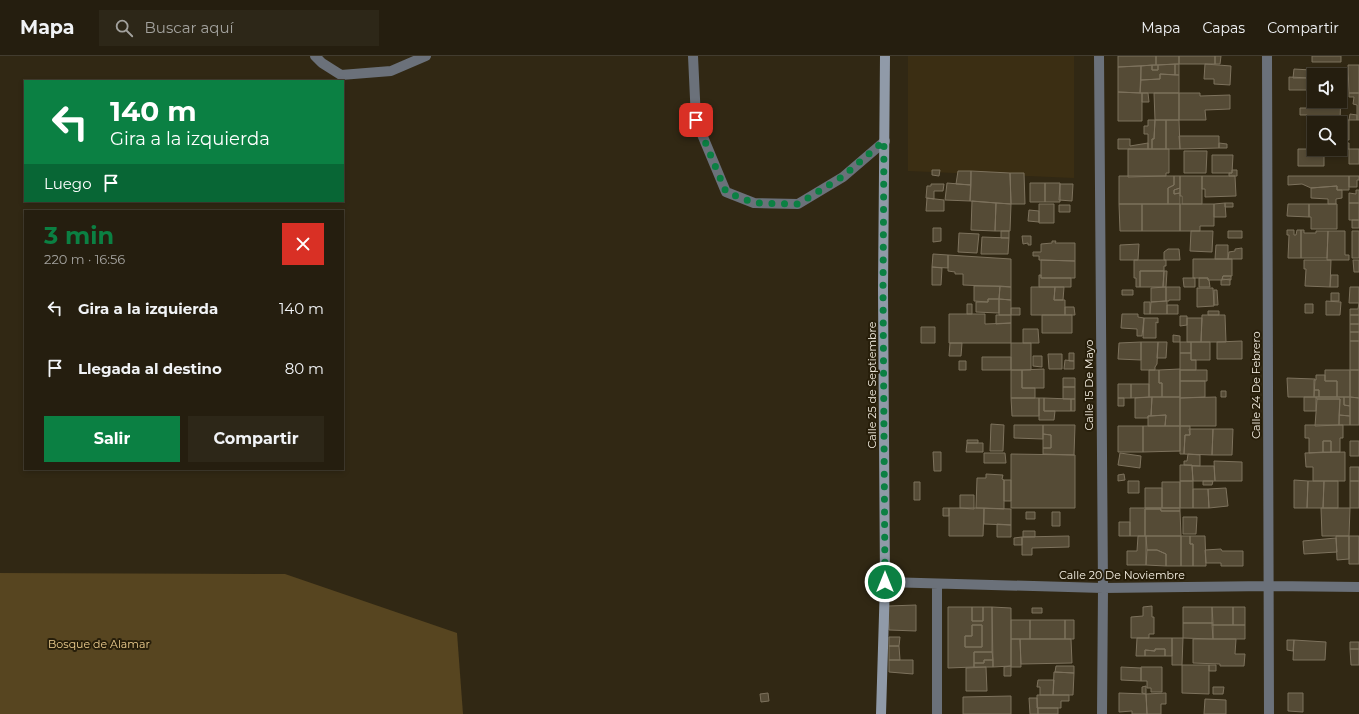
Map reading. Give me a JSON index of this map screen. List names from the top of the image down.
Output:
{
  "streets": {
    "main road": ["Calle 25 de Septiembre"],
    "street": ["Calle 15 De Mayo", "Calle 24 De Febrero", "Calle 20 De Noviembre"]
  },
  "crossings": [
    ["Calle 25 de Septiembre", "Calle 20 De Noviembre"],
    ["Calle 15 De Mayo", "Calle 20 De Noviembre"],
    ["Calle 24 De Febrero", "Calle 20 De Noviembre"]
  ],
  "parks": ["Bosque de Alamar"],
  "page": {
    "header": "Mapa",
    "search": "Buscar aquí",
    "nav": ["Mapa", "Capas", "Compartir"],
    "turn": ["140 m", "Gira a la izquierda"],
    "then": "Luego",
    "heading": ["3 min", "220 m · 16:56"],
    "list": [
      {
        "name": "Gira a la izquierda",
        "value": "140 m"
      },
      {
        "name": "Llegada al destino",
        "value": "80 m"
      }
    ],
    "buttons": ["Salir", "Compartir"]
  }
}
